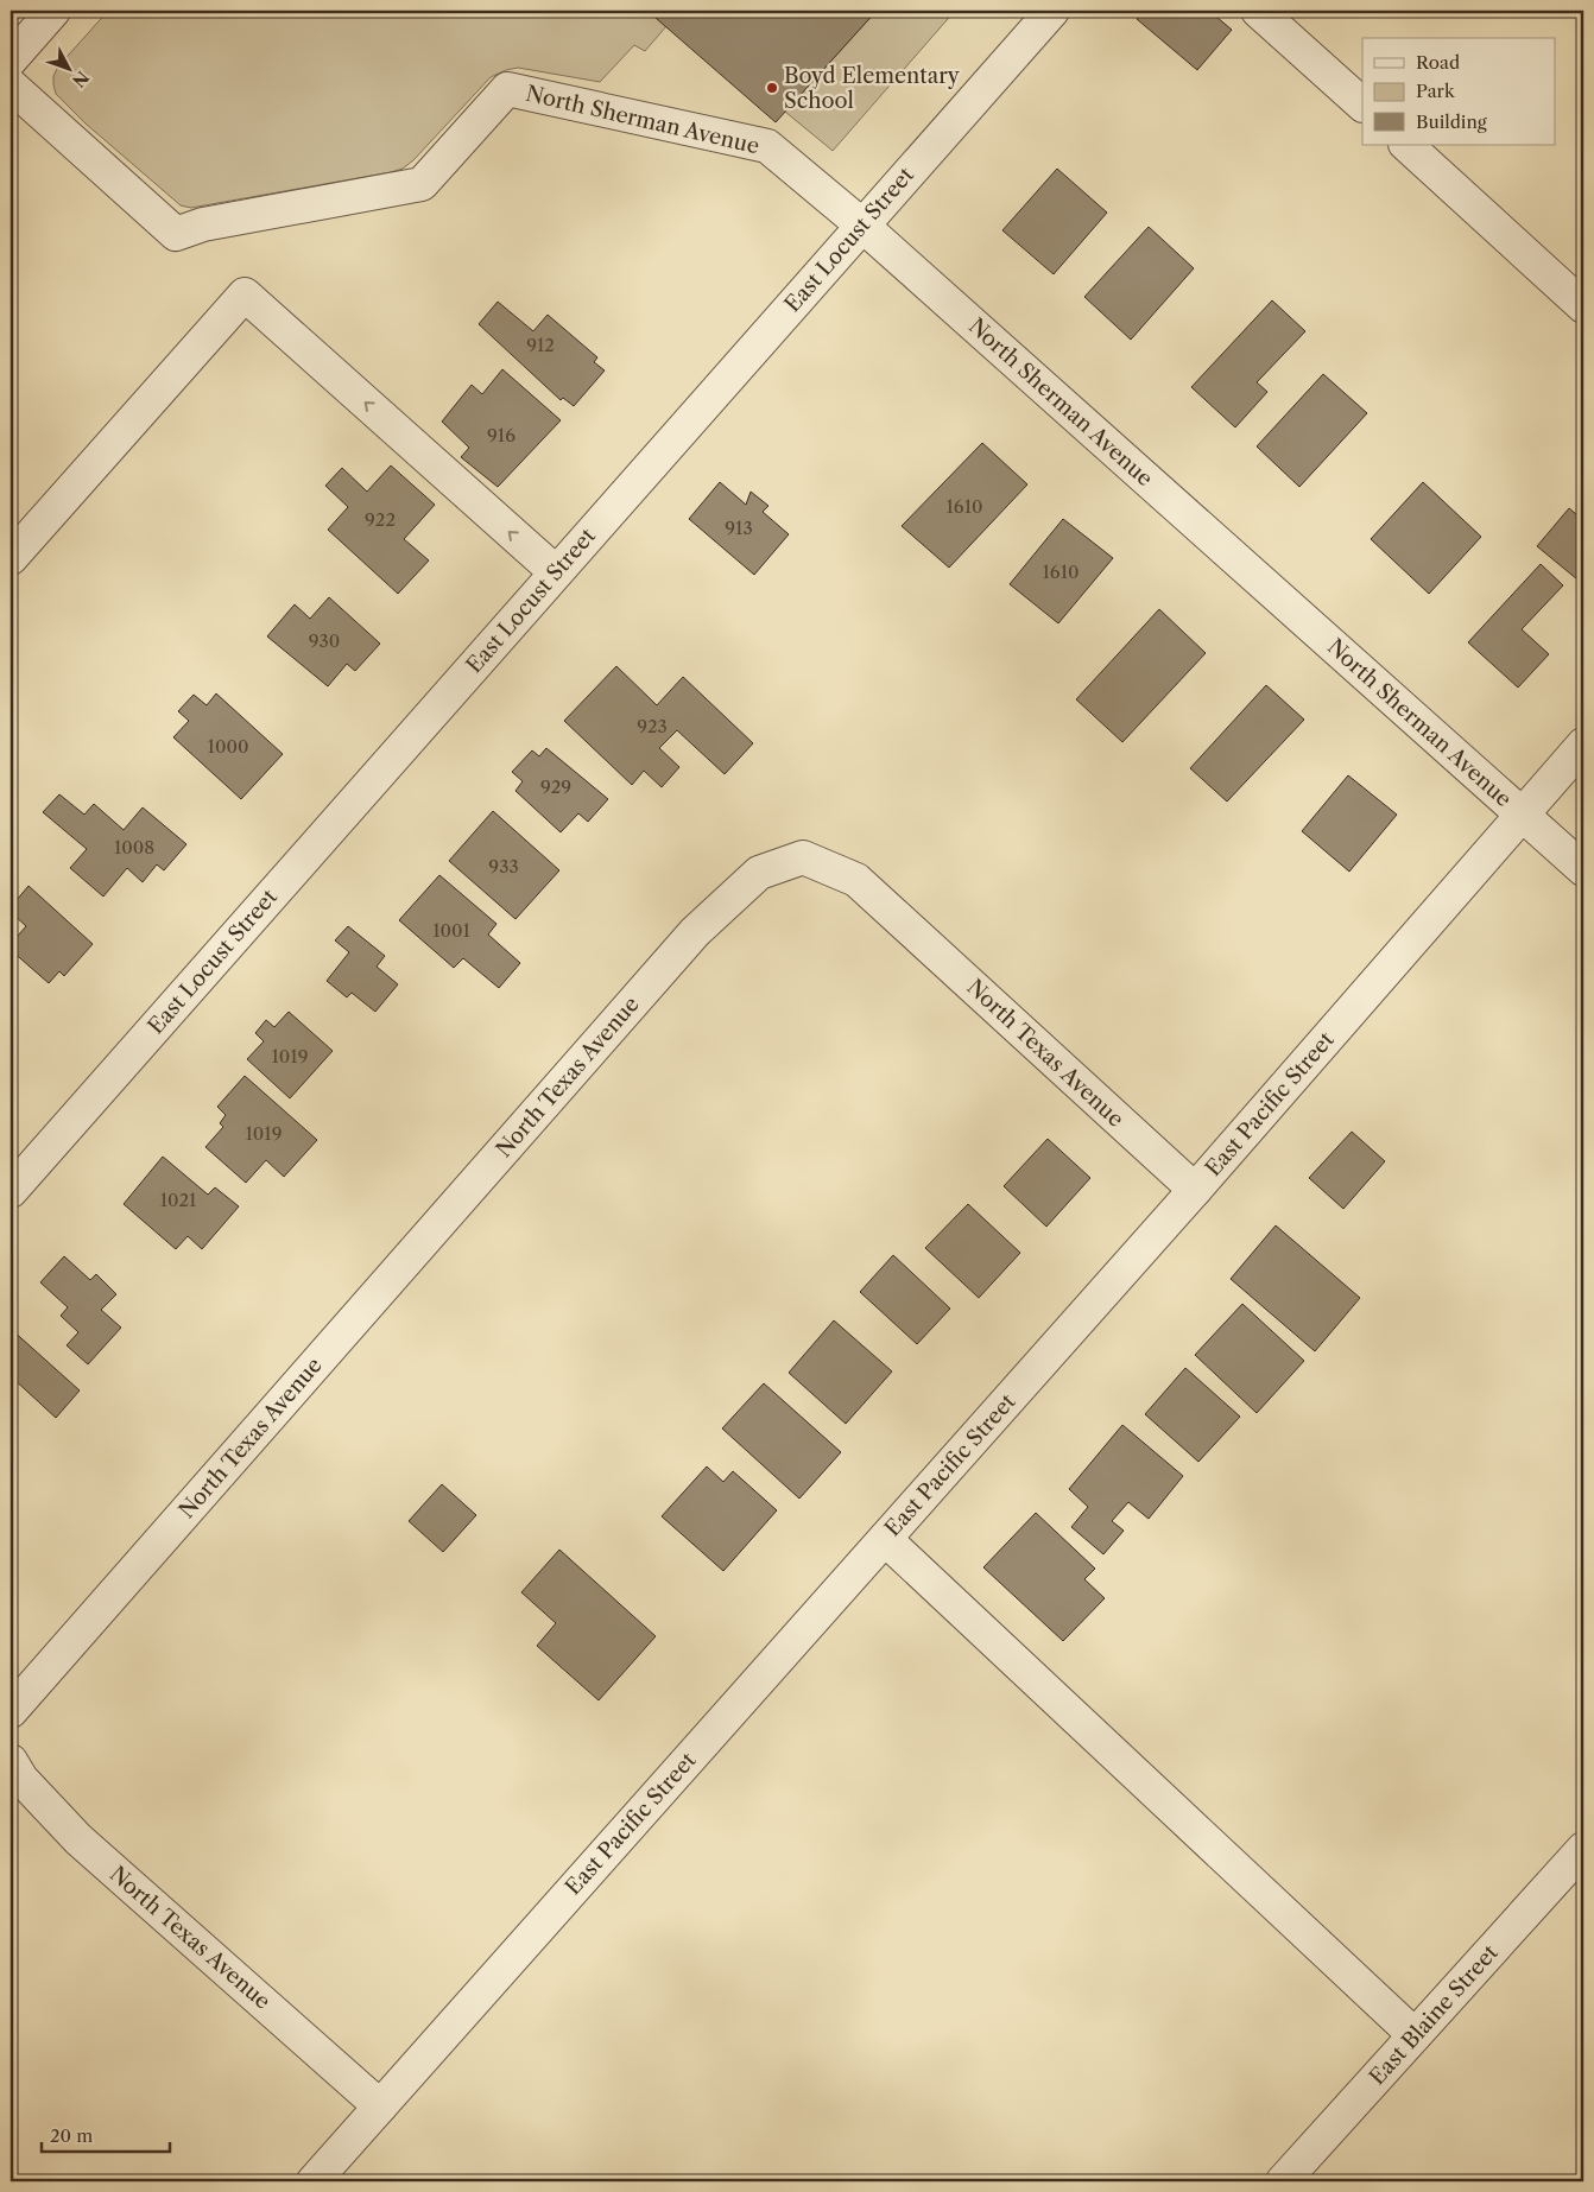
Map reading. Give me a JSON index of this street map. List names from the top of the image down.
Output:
{
  "streets": {
    "street": [
      "North Sherman Avenue",
      "East Locust Street",
      "North Texas Avenue",
      "East Pacific Street",
      "East Blaine Street"
    ]
  },
  "crossings": [
    ["North Sherman Avenue", "East Locust Street"],
    ["North Sherman Avenue", "East Pacific Street"],
    ["North Texas Avenue", "East Pacific Street"]
  ],
  "places": ["Boyd Elementary School"],
  "house_numbers": [
    "912",
    "916",
    "1610",
    "922",
    "913",
    "1610",
    "930",
    "923",
    "1000",
    "929",
    "1008",
    "933",
    "1001",
    "1019",
    "1019",
    "1021"
  ],
  "legend": ["Road", "Park", "Building"],
  "scale_bar": "20 m",
  "north": "bottom right"
}
